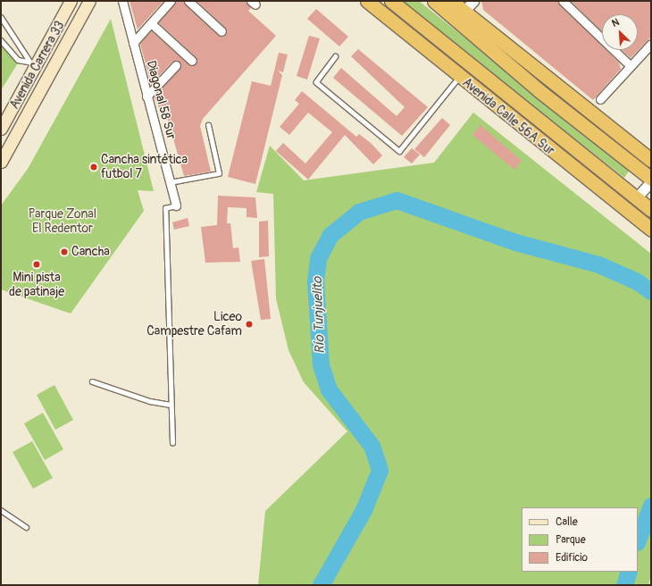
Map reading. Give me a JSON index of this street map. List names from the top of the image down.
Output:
{
  "streets": {
    "highway": ["Avenida Calle 56A Sur"],
    "main road": ["Avenida Carrera 33"],
    "street": ["Diagonal 58 Sur"]
  },
  "water": ["Río Tunjuelito"],
  "parks": ["Parque Zonal El Redentor"],
  "places": [
    "Cancha sintética futbol 7",
    "Cancha",
    "Mini pista de patinaje",
    "Liceo Campestre Cafam"
  ],
  "legend": ["Calle", "Parque", "Edificio"],
  "north": "top left"
}
